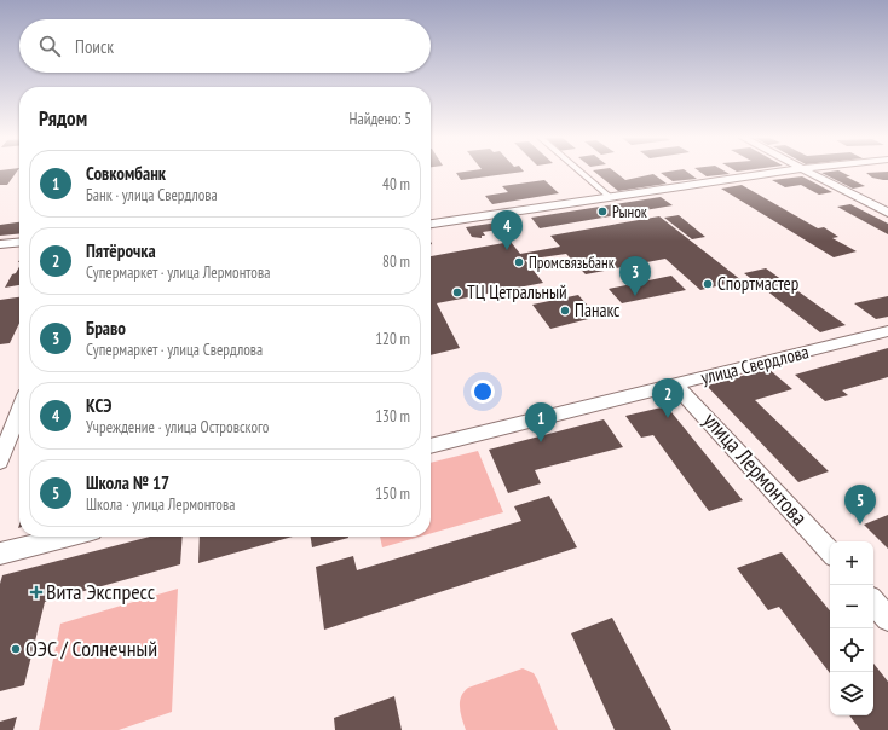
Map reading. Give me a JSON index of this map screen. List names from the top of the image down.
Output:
{
  "streets": {
    "street": ["улица Свердлова", "улица Лермонтова"]
  },
  "crossings": [
    ["улица Свердлова", "улица Лермонтова"]
  ],
  "places": {
    "other": [
      "Рынок",
      "Промсвязьбанк",
      "Спортмастер",
      "ТЦ Цетральный",
      "Панакс",
      "ОЭС / Солнечный"
    ],
    "health": ["Вита Экспресс"]
  },
  "page": {
    "search": "Поиск",
    "heading": ["Рядом", "Найдено: 5"],
    "list": [
      {
        "mark": "1",
        "name": "Совкомбанк",
        "note": "Банк · улица Свердлова",
        "value": "40 m"
      },
      {
        "mark": "2",
        "name": "Пятёрочка",
        "note": "Супермаркет · улица Лермонтова",
        "value": "80 m"
      },
      {
        "mark": "3",
        "name": "Браво",
        "note": "Супермаркет · улица Свердлова",
        "value": "120 m"
      },
      {
        "mark": "4",
        "name": "КСЭ",
        "note": "Учреждение · улица Островского",
        "value": "130 m"
      },
      {
        "mark": "5",
        "name": "Школа № 17",
        "note": "Школа · улица Лермонтова",
        "value": "150 m"
      }
    ],
    "pins": [
      "4",
      "3",
      "2",
      "1",
      "5"
    ],
    "map_buttons": ["+", "−"]
  }
}
